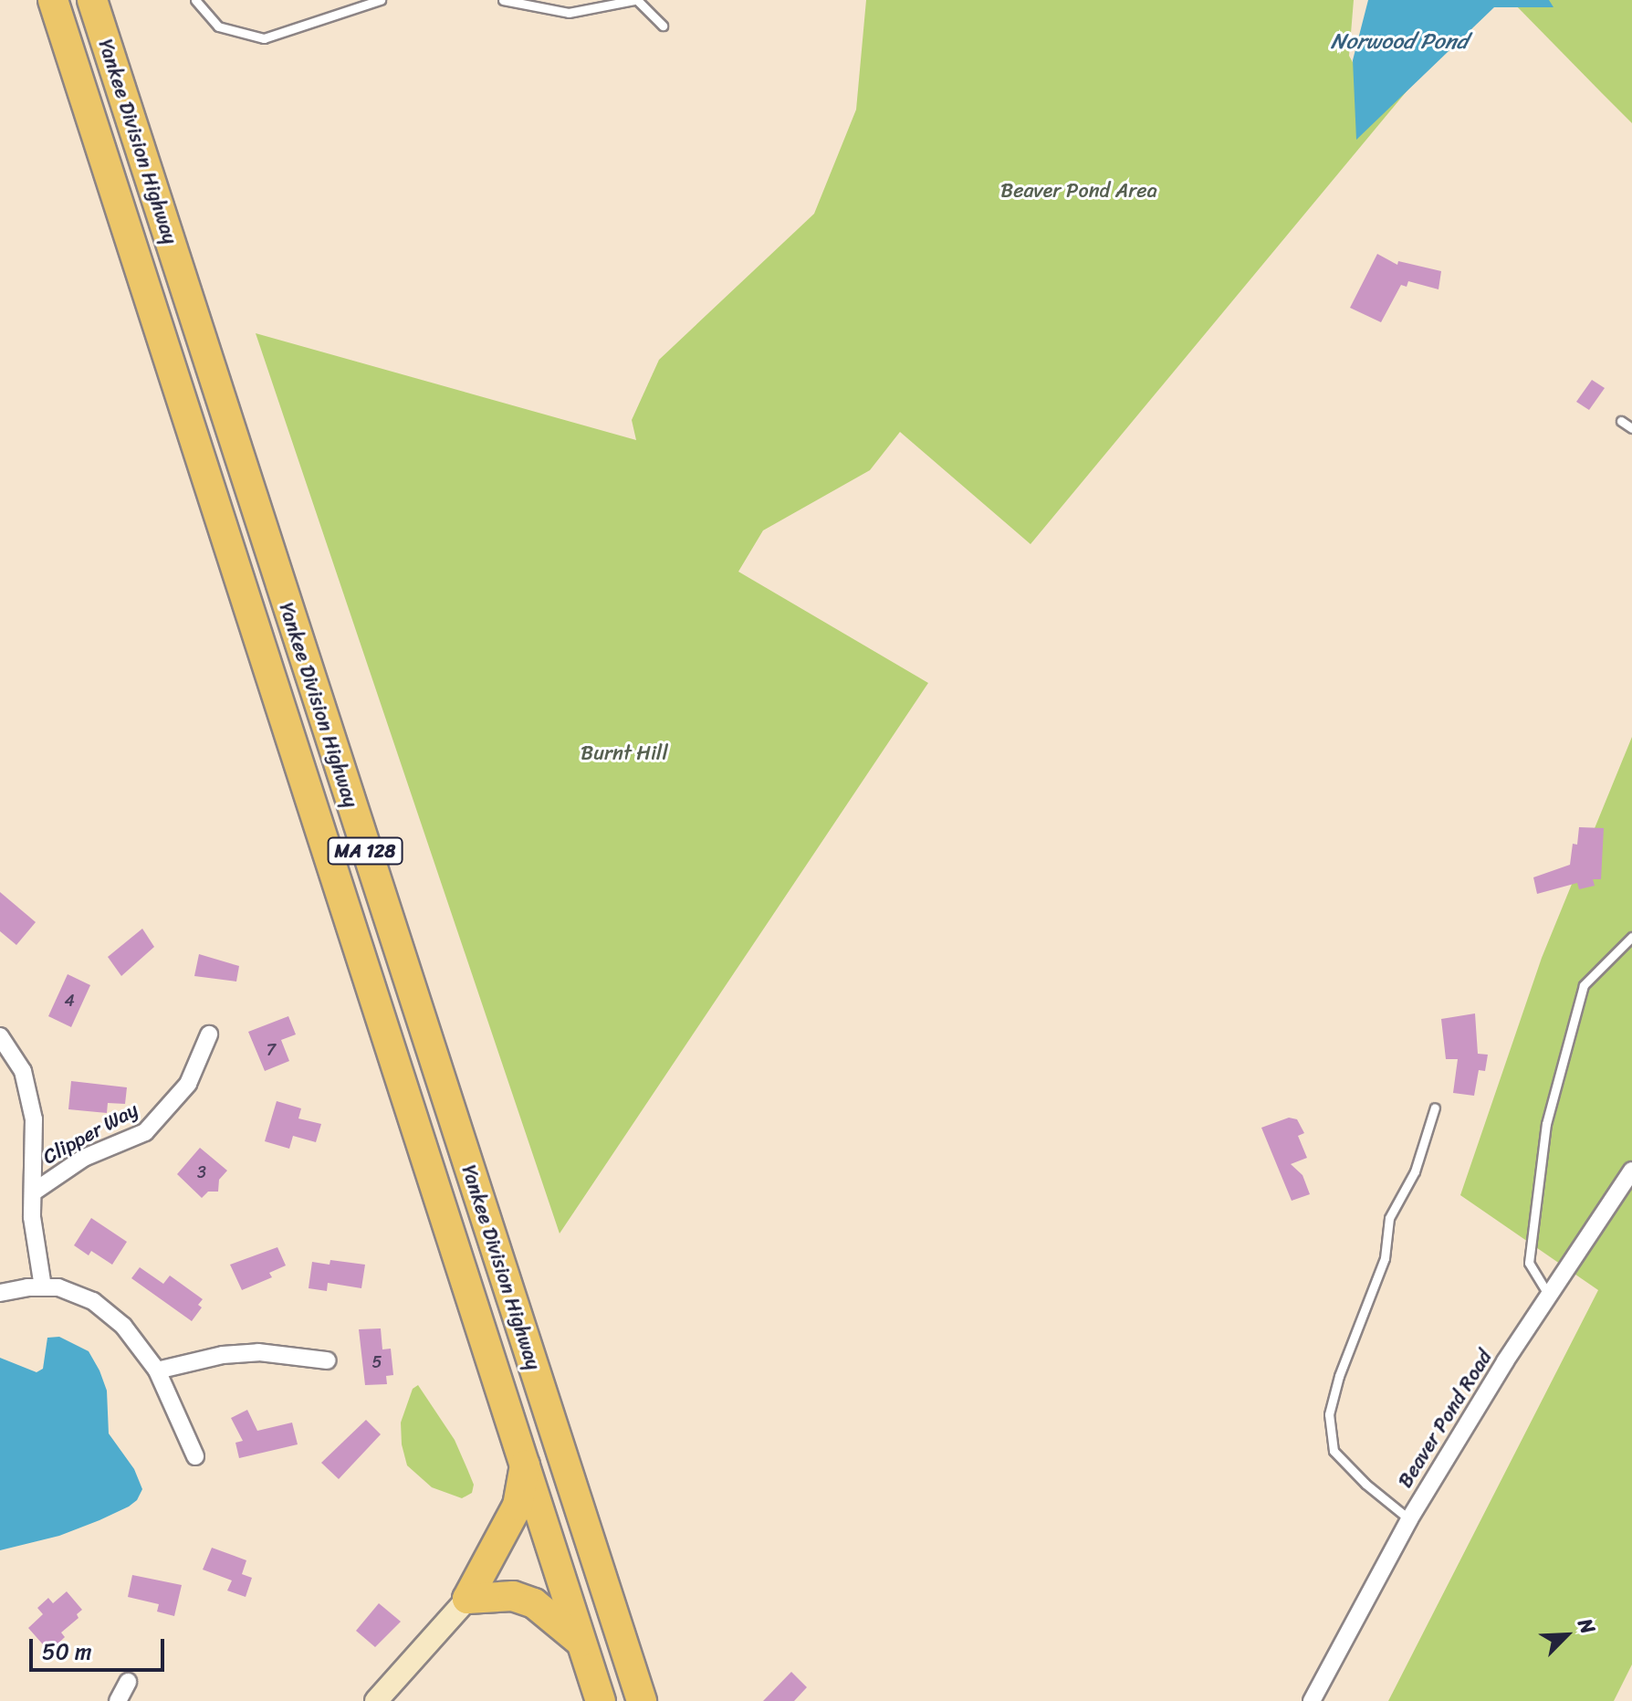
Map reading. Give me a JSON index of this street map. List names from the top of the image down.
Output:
{
  "streets": {
    "highway": ["Yankee Division Highway", "MA 128"],
    "street": ["Clipper Way", "Beaver Pond Road"]
  },
  "water": ["Norwood Pond"],
  "parks": ["Beaver Pond Area", "Burnt Hill"],
  "house_numbers": [
    "4",
    "7",
    "3",
    "5"
  ],
  "scale_bar": "50 m",
  "north": "top right"
}
